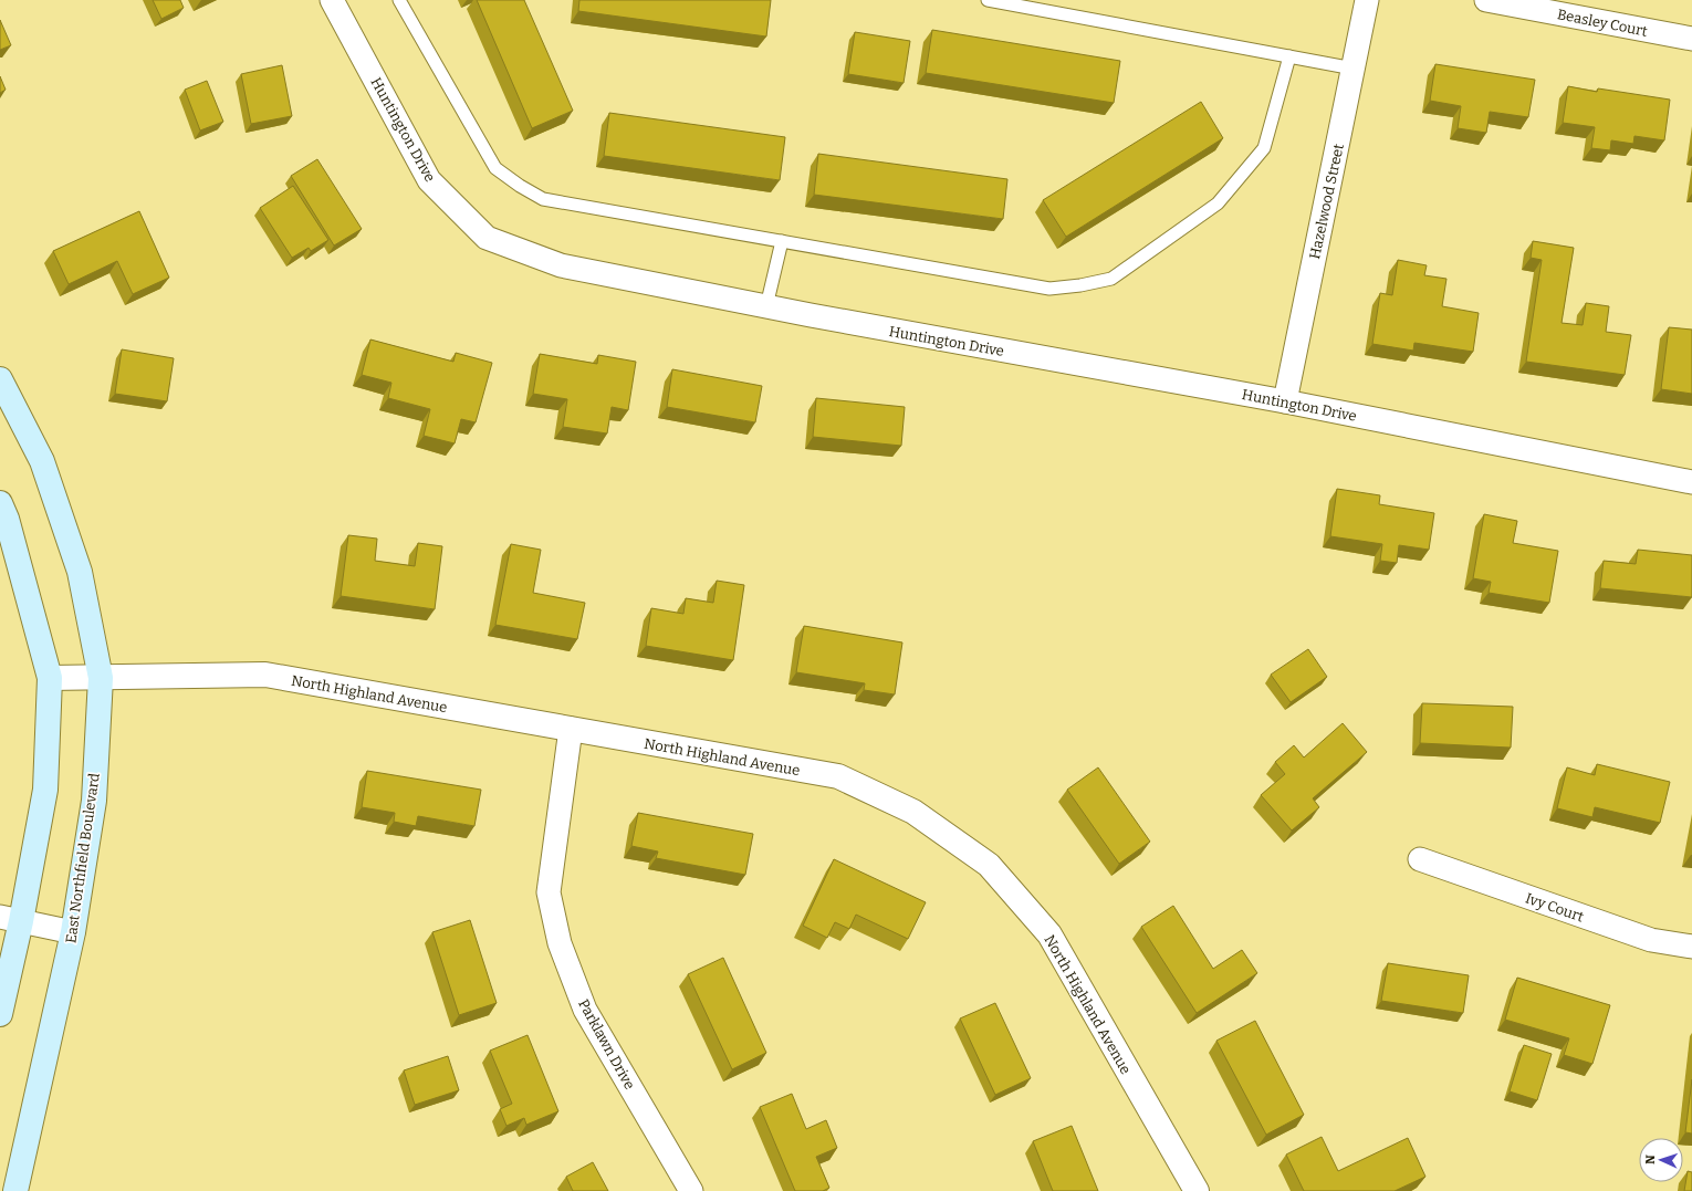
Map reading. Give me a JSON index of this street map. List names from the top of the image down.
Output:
{
  "streets": {
    "main road": ["East Northfield Boulevard"],
    "street": [
      "Beasley Court",
      "Huntington Drive",
      "Hazelwood Street",
      "North Highland Avenue",
      "Ivy Court",
      "Parklawn Drive"
    ]
  },
  "crossings": [
    ["Huntington Drive", "Hazelwood Street"],
    ["North Highland Avenue", "East Northfield Boulevard"],
    ["North Highland Avenue", "Parklawn Drive"]
  ],
  "north": "left"
}
